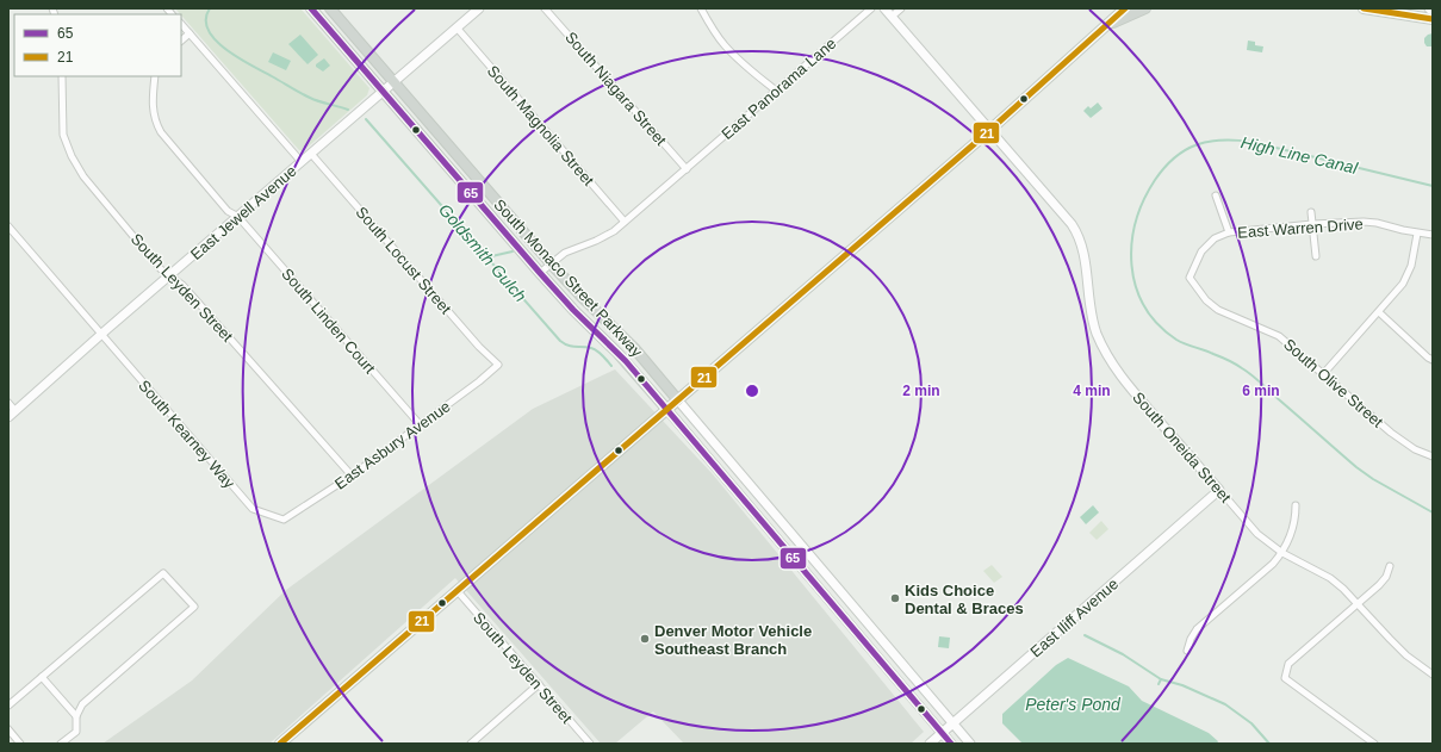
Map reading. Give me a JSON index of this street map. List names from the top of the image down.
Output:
{
  "streets": {
    "main road": ["South Monaco Street Parkway"],
    "street": [
      "South Niagara Street",
      "East Panorama Lane",
      "South Magnolia Street",
      "East Jewell Avenue",
      "East Warren Drive",
      "South Locust Street",
      "South Leyden Street",
      "South Linden Court",
      "South Olive Street",
      "South Kearney Way",
      "East Asbury Avenue",
      "South Oneida Street",
      "East Iliff Avenue"
    ]
  },
  "crossings": [
    ["South Niagara Street", "East Panorama Lane"],
    ["South Magnolia Street", "East Jewell Avenue"],
    ["East Jewell Avenue", "South Locust Street"],
    ["East Jewell Avenue", "South Monaco Street Parkway"],
    ["East Jewell Avenue", "South Leyden Street"],
    ["East Jewell Avenue", "South Linden Court"],
    ["East Jewell Avenue", "South Kearney Way"],
    ["East Warren Drive", "South Olive Street"],
    ["South Locust Street", "East Asbury Avenue"],
    ["South Monaco Street Parkway", "East Iliff Avenue"],
    ["South Leyden Street", "East Asbury Avenue"],
    ["South Linden Court", "East Asbury Avenue"],
    ["South Kearney Way", "East Asbury Avenue"],
    ["South Oneida Street", "East Iliff Avenue"]
  ],
  "water": ["High Line Canal", "Goldsmith Gulch", "Peter's Pond"],
  "places": ["Kids Choice Dental & Braces", "Denver Motor Vehicle Southeast Branch"],
  "lines": ["transit line 65", "transit line 21"],
  "legend": ["65", "21"],
  "rings": ["2 min", "4 min", "6 min"]
}
